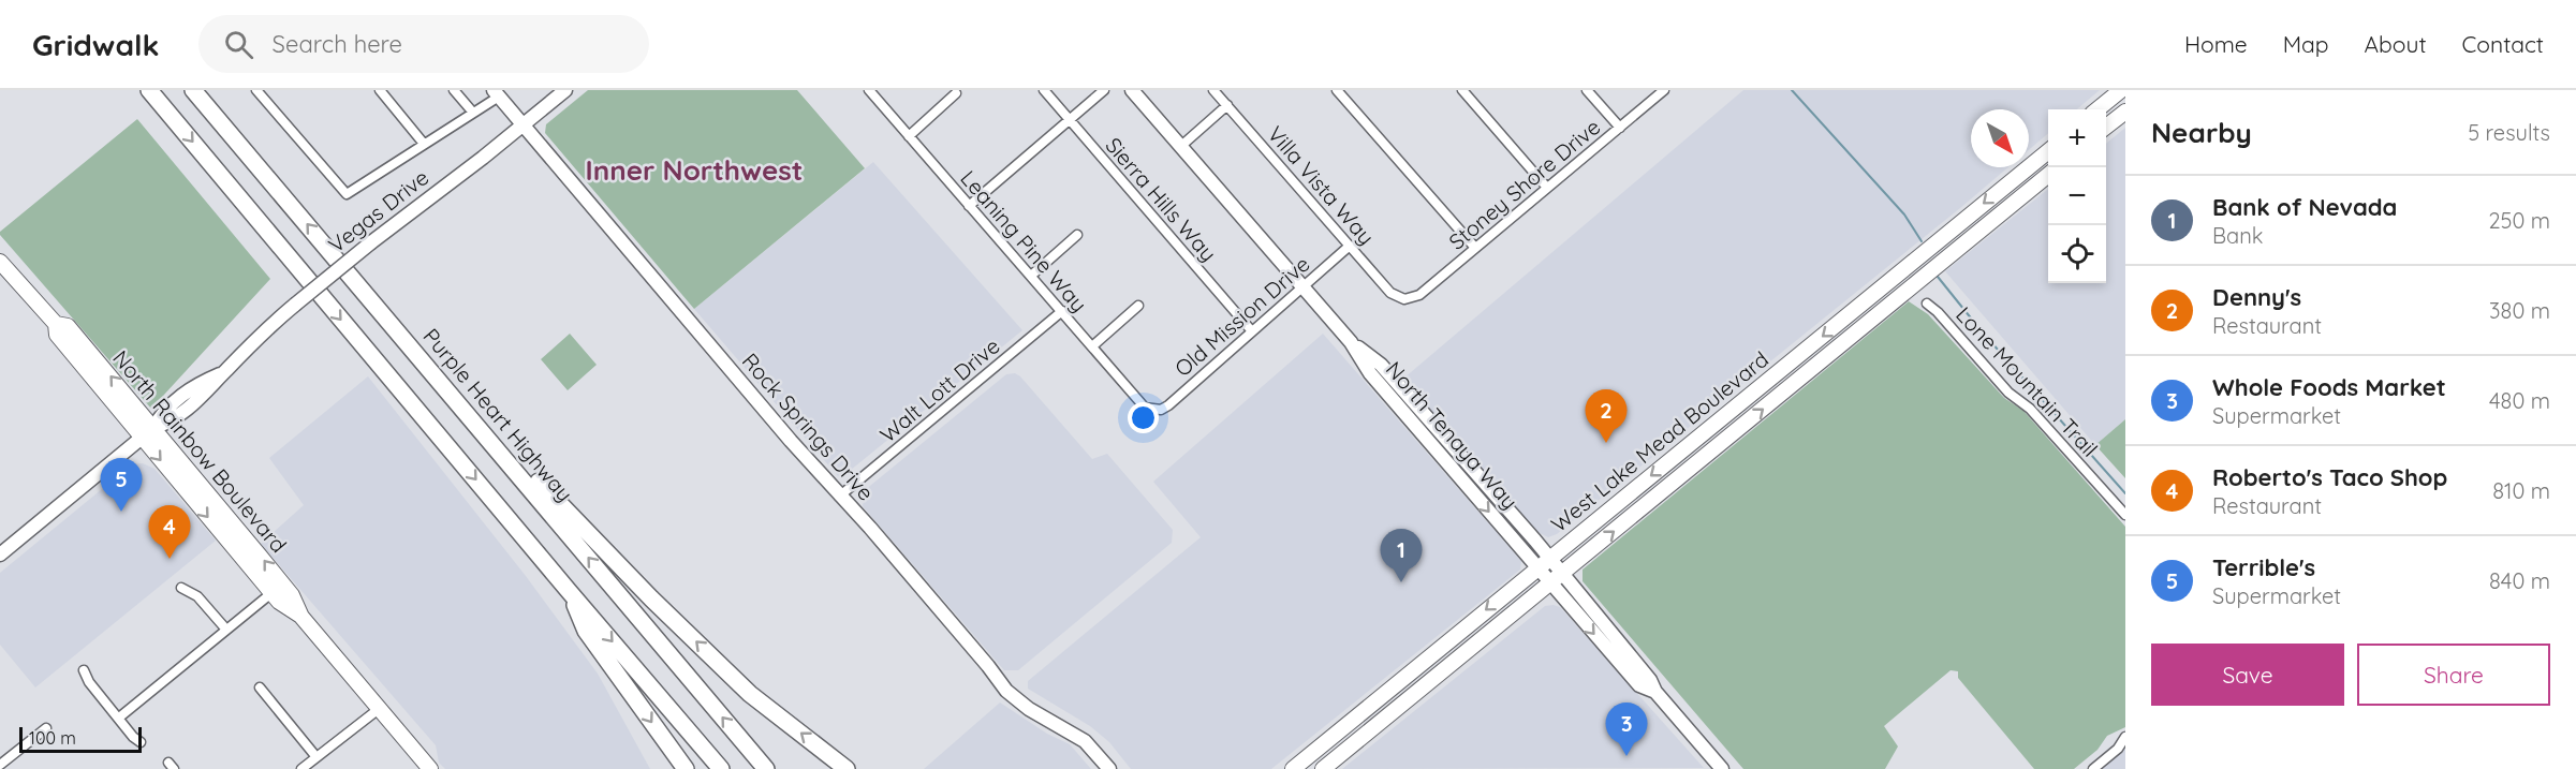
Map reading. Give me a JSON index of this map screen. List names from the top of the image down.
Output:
{
  "streets": {
    "highway": ["Purple Heart Highway"],
    "main road": [
      "Vegas Drive",
      "Rock Springs Drive",
      "North Tenaya Way",
      "West Lake Mead Boulevard",
      "North Rainbow Boulevard"
    ],
    "street": [
      "Stoney Shore Drive",
      "Villa Vista Way",
      "Sierra Hills Way",
      "Leaning Pine Way",
      "Old Mission Drive",
      "Lone Mountain Trail",
      "Walt Lott Drive"
    ]
  },
  "crossings": [
    ["Stoney Shore Drive", "Villa Vista Way"],
    ["Villa Vista Way", "Old Mission Drive"],
    ["Sierra Hills Way", "Old Mission Drive"],
    ["Vegas Drive", "Rock Springs Drive"],
    ["Vegas Drive", "North Rainbow Boulevard"],
    ["Leaning Pine Way", "Old Mission Drive"],
    ["Leaning Pine Way", "Walt Lott Drive"],
    ["Old Mission Drive", "North Tenaya Way"],
    ["Walt Lott Drive", "Rock Springs Drive"],
    ["North Tenaya Way", "West Lake Mead Boulevard"]
  ],
  "districts": ["Inner Northwest"],
  "scale_bar": "100 m",
  "north": "bottom right",
  "page": {
    "header": "Gridwalk",
    "search": "Search here",
    "nav": [
      "Home",
      "Map",
      "About",
      "Contact"
    ],
    "heading": ["Nearby", "5 results"],
    "map_buttons": ["+", "−"],
    "list": [
      {
        "mark": "1",
        "name": "Bank of Nevada",
        "note": "Bank",
        "value": "250 m"
      },
      {
        "mark": "2",
        "name": "Denny's",
        "note": "Restaurant",
        "value": "380 m"
      },
      {
        "mark": "3",
        "name": "Whole Foods Market",
        "note": "Supermarket",
        "value": "480 m"
      },
      {
        "mark": "4",
        "name": "Roberto's Taco Shop",
        "note": "Restaurant",
        "value": "810 m"
      },
      {
        "mark": "5",
        "name": "Terrible's",
        "note": "Supermarket",
        "value": "840 m"
      }
    ],
    "pins": [
      "2",
      "5",
      "4",
      "1",
      "3"
    ],
    "buttons": ["Save", "Share"],
    "scale": "100 m"
  }
}
